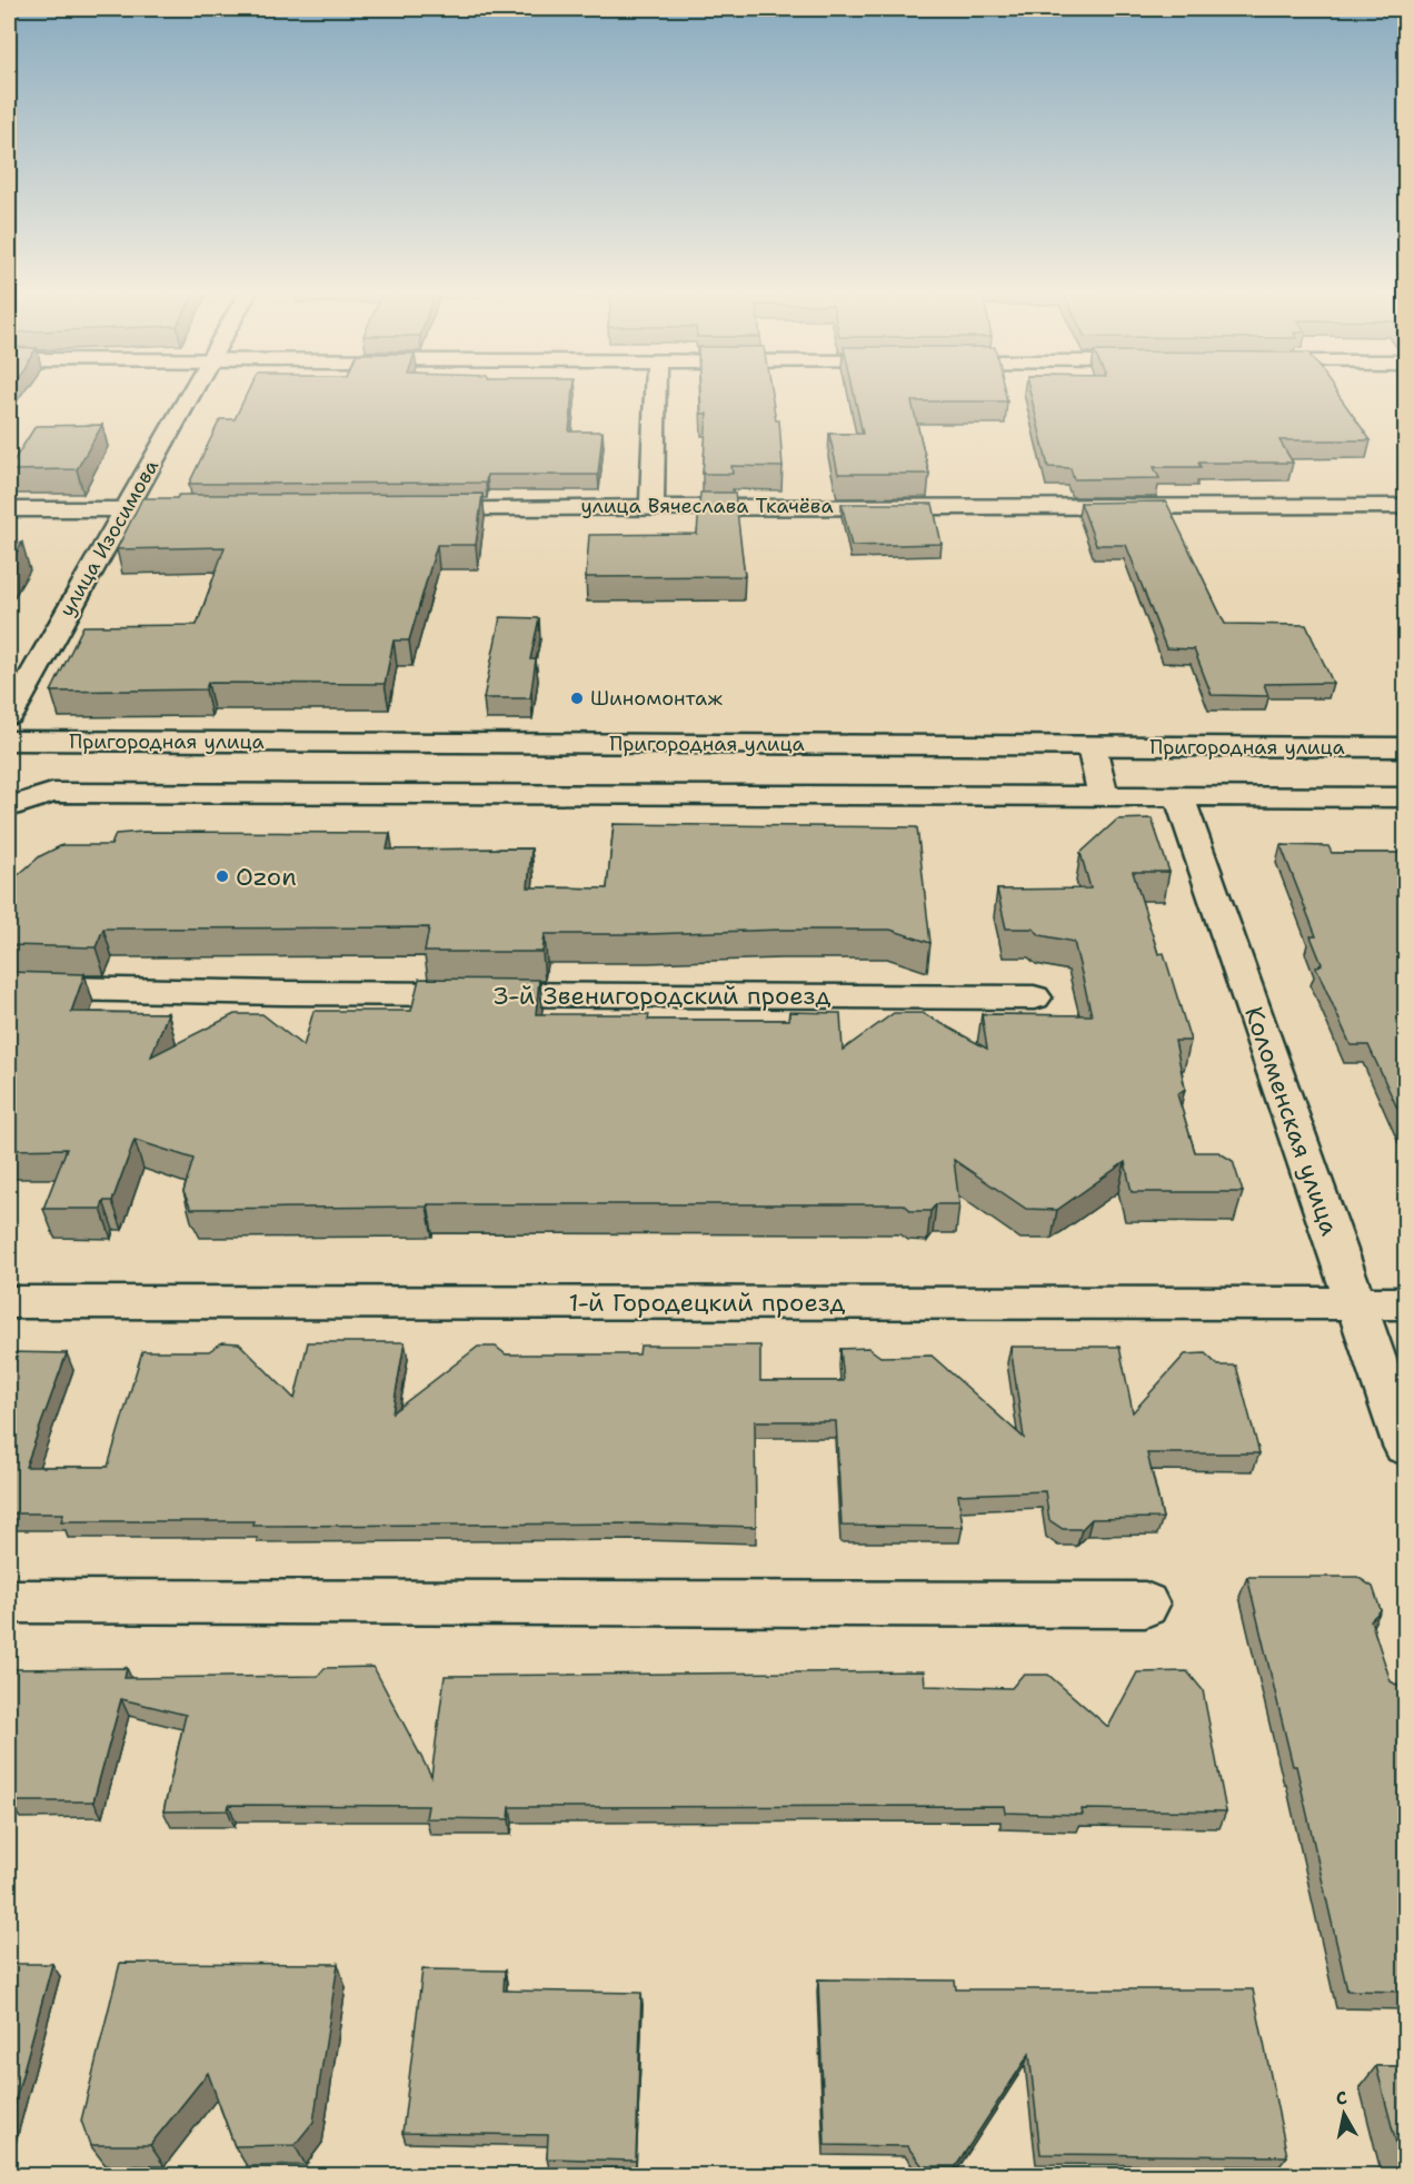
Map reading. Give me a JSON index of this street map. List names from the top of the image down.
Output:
{
  "streets": {
    "street": [
      "улица Вячеслава Ткачёва",
      "улица Изосимова",
      "Пригородная улица",
      "3-й Звенигородский проезд",
      "Коломенская улица",
      "1-й Городецкий проезд"
    ]
  },
  "crossings": [
    ["Коломенская улица", "1-й Городецкий проезд"]
  ],
  "places": ["Шиномонтаж", "Ozon"],
  "north": "top"
}
